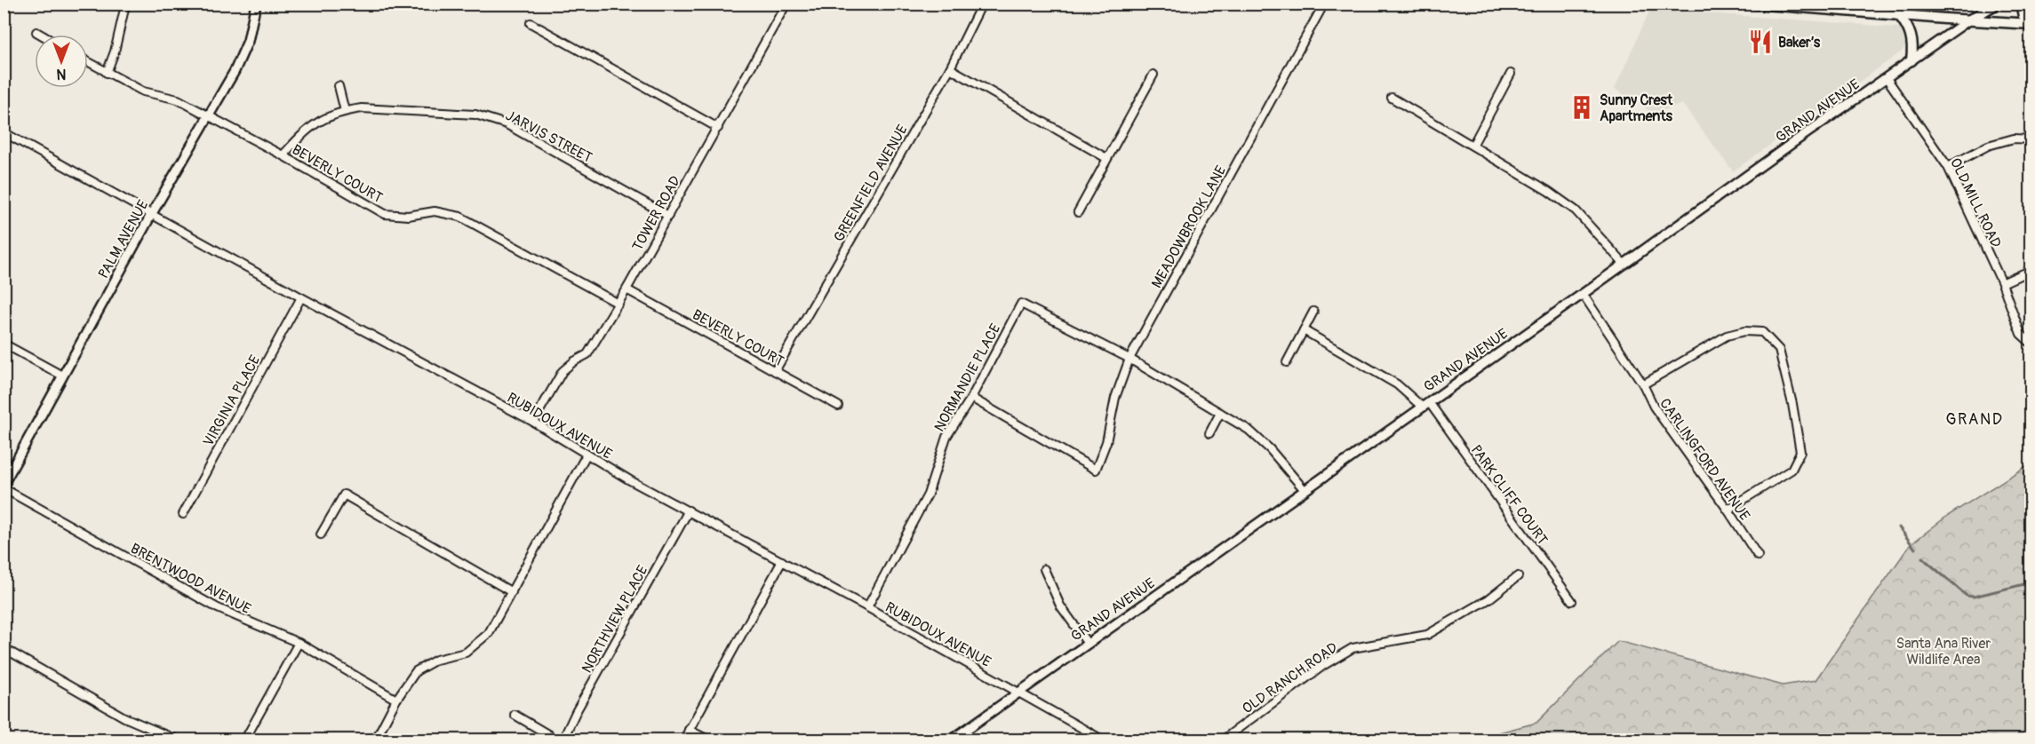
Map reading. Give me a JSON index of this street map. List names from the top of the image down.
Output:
{
  "streets": {
    "main road": ["GRAND AVENUE"],
    "street": [
      "JARVIS STREET",
      "BEVERLY COURT",
      "GREENFIELD AVENUE",
      "OLD MILL ROAD",
      "TOWER ROAD",
      "MEADOWBROOK LANE",
      "PALM AVENUE",
      "NORMANDIE PLACE",
      "VIRGINIA PLACE",
      "RUBIDOUX AVENUE",
      "CARLINGFORD AVENUE",
      "PARK CLIFF COURT",
      "BRENTWOOD AVENUE",
      "NORTHVIEW PLACE",
      "OLD RANCH ROAD"
    ]
  },
  "crossings": [
    ["GRAND AVENUE", "OLD MILL ROAD"],
    ["GRAND AVENUE", "RUBIDOUX AVENUE"],
    ["GRAND AVENUE", "CARLINGFORD AVENUE"],
    ["GRAND AVENUE", "PARK CLIFF COURT"],
    ["JARVIS STREET", "BEVERLY COURT"],
    ["JARVIS STREET", "TOWER ROAD"],
    ["BEVERLY COURT", "GREENFIELD AVENUE"],
    ["BEVERLY COURT", "TOWER ROAD"],
    ["BEVERLY COURT", "PALM AVENUE"],
    ["TOWER ROAD", "RUBIDOUX AVENUE"],
    ["MEADOWBROOK LANE", "NORMANDIE PLACE"],
    ["PALM AVENUE", "RUBIDOUX AVENUE"],
    ["NORMANDIE PLACE", "RUBIDOUX AVENUE"],
    ["VIRGINIA PLACE", "RUBIDOUX AVENUE"],
    ["RUBIDOUX AVENUE", "NORTHVIEW PLACE"]
  ],
  "districts": ["GRAND"],
  "parks": ["Santa Ana River Wildlife Area"],
  "places": {
    "restaurant": ["Baker’s"],
    "building": ["Sunny Crest Apartments"]
  },
  "north": "bottom"
}
